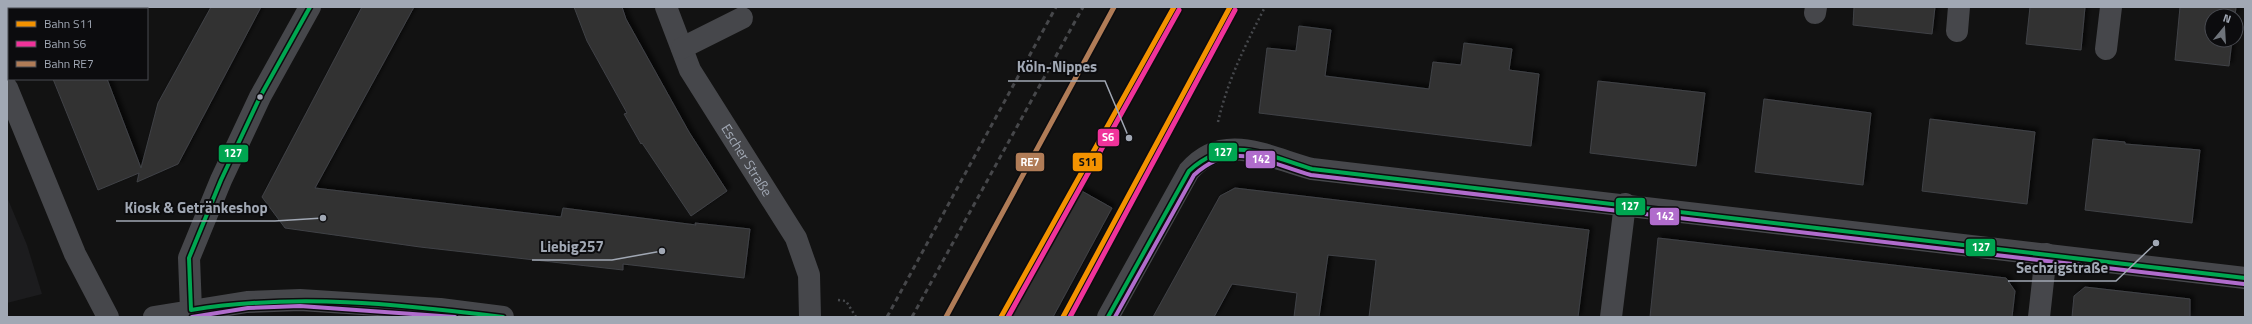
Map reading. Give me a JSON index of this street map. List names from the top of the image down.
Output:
{
  "streets": {
    "street": ["Escher Straße"]
  },
  "places": [
    "Köln-Nippes",
    "Kiosk & Getränkeshop",
    "Sechzigstraße",
    "Liebig257"
  ],
  "lines": [
    "rail line S11",
    "rail line RE7",
    "transit line 127",
    "rail line S6",
    "transit line 142"
  ],
  "legend": ["Bahn S11", "Bahn S6", "Bahn RE7"],
  "north": "top"
}
